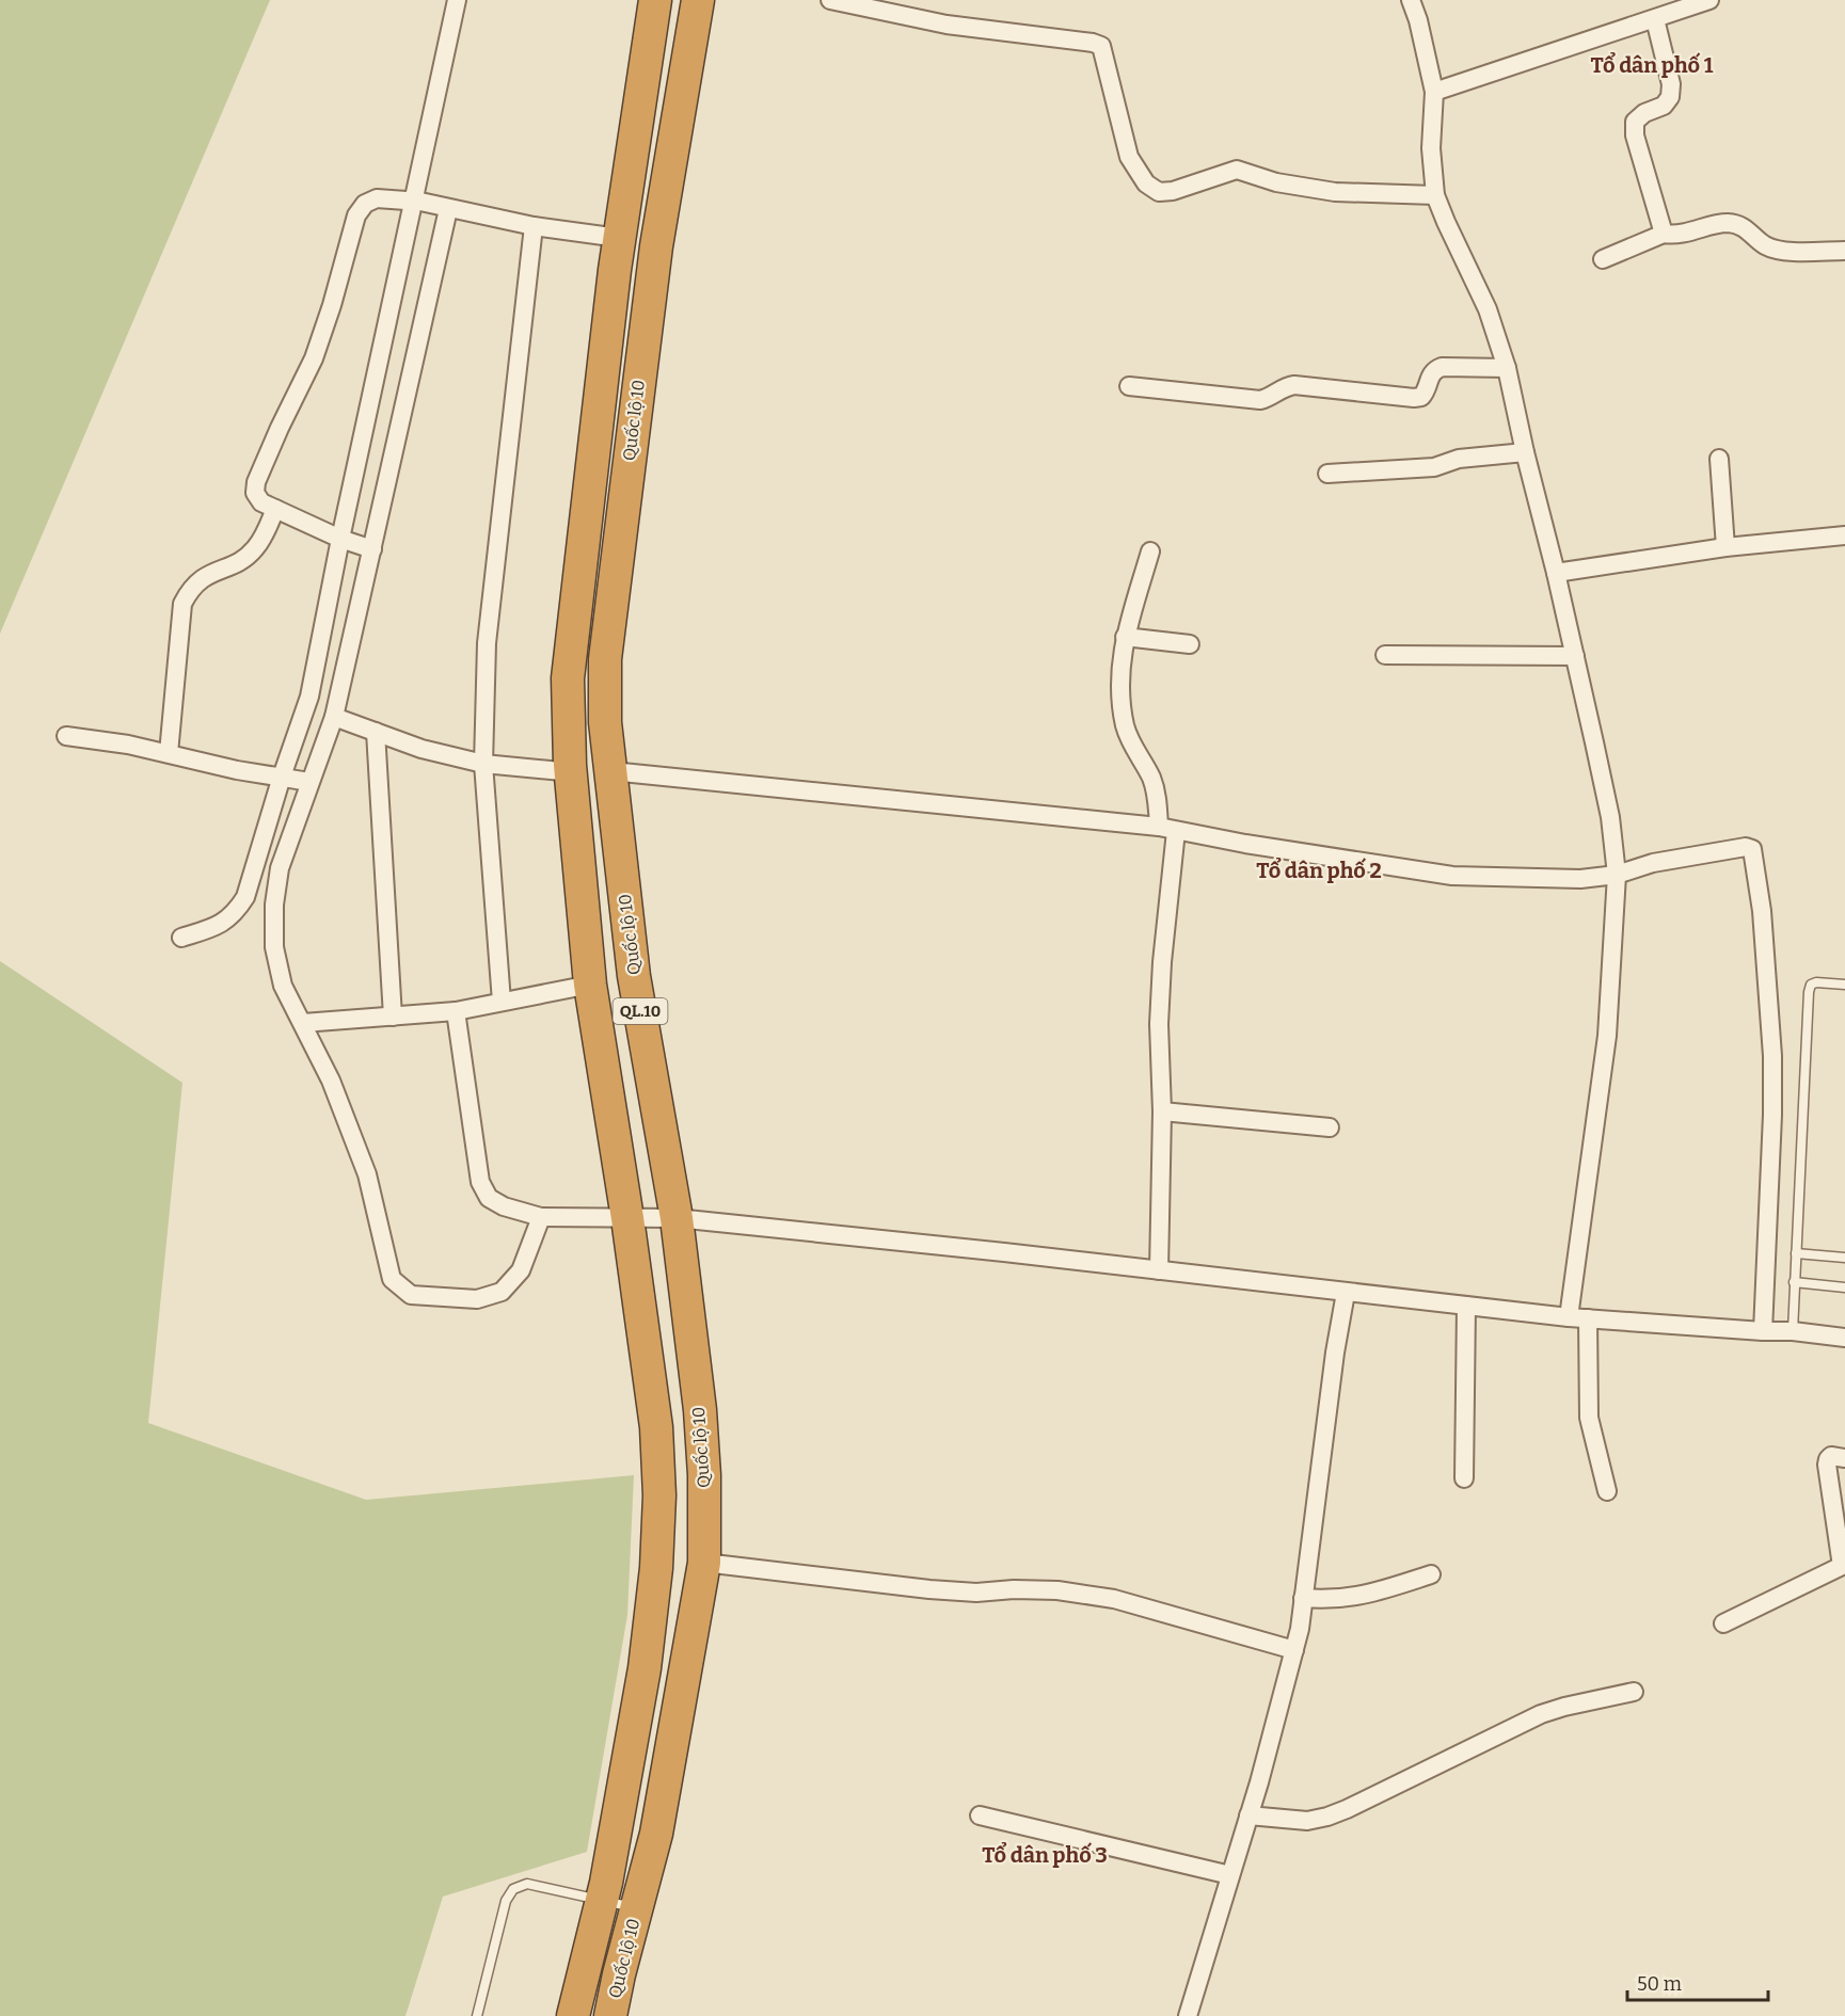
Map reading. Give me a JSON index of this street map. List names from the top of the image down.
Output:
{
  "streets": {
    "highway": ["Quốc lộ 10", "QL.10"]
  },
  "districts": ["Tổ dân phố 1", "Tổ dân phố 2", "Tổ dân phố 3"],
  "scale_bar": "50 m"
}
